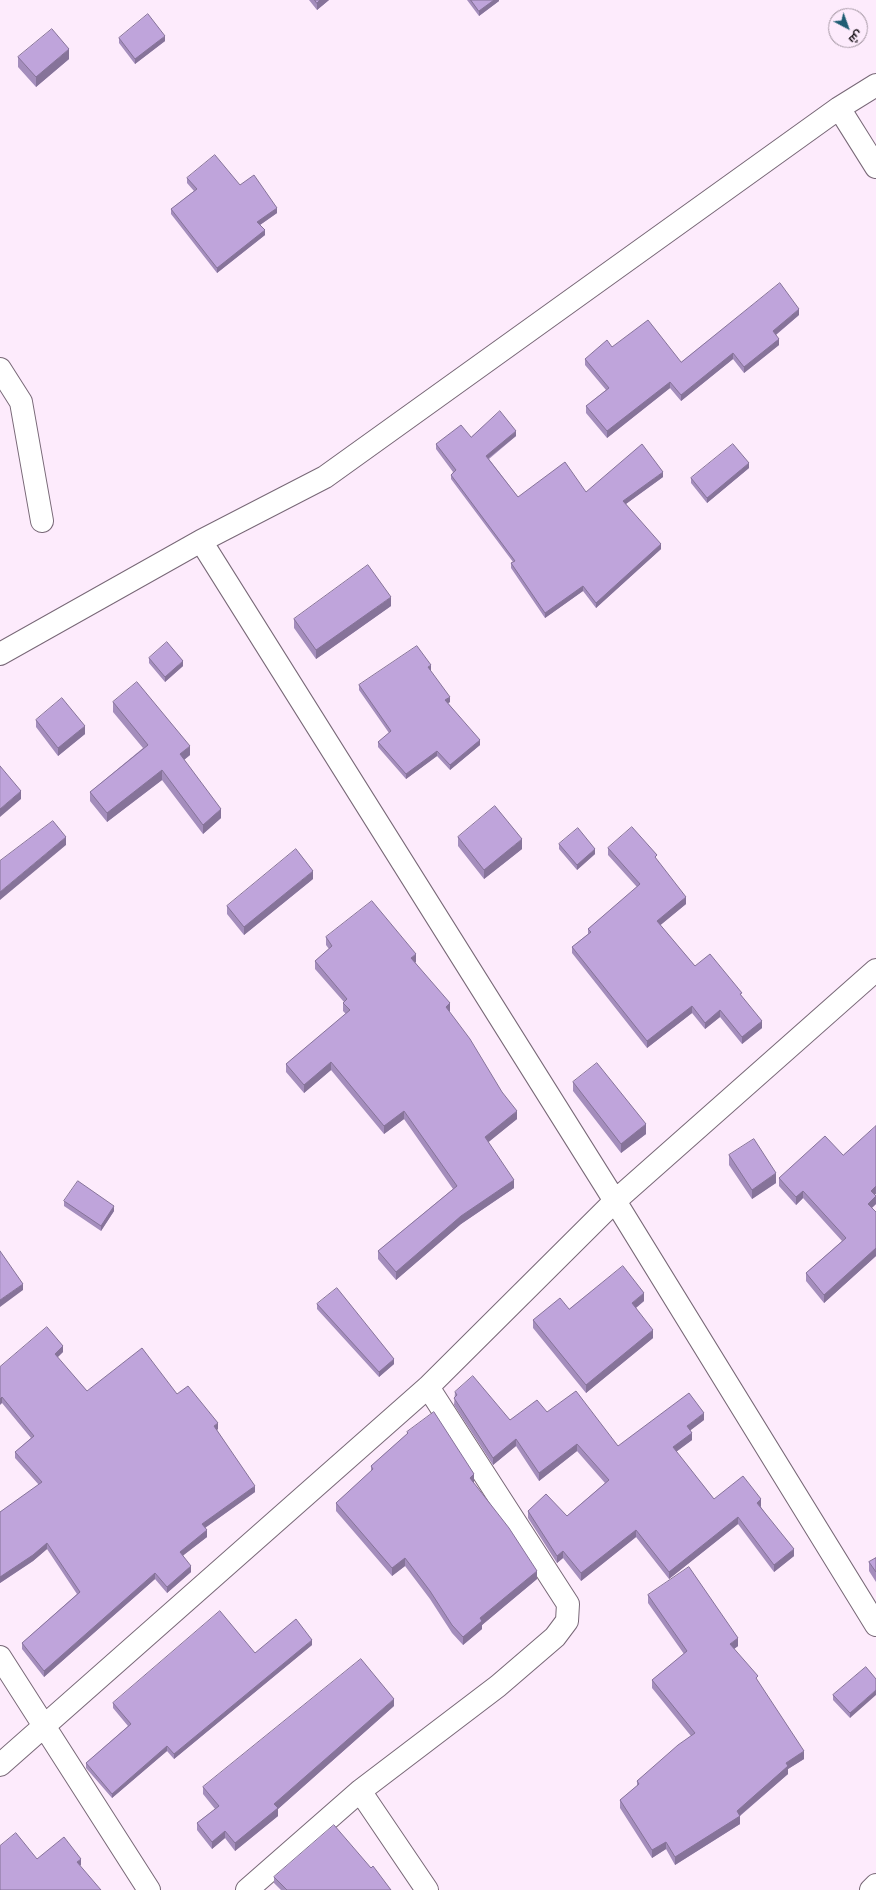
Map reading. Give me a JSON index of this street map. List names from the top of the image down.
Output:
{
  "north": "bottom right"
}
